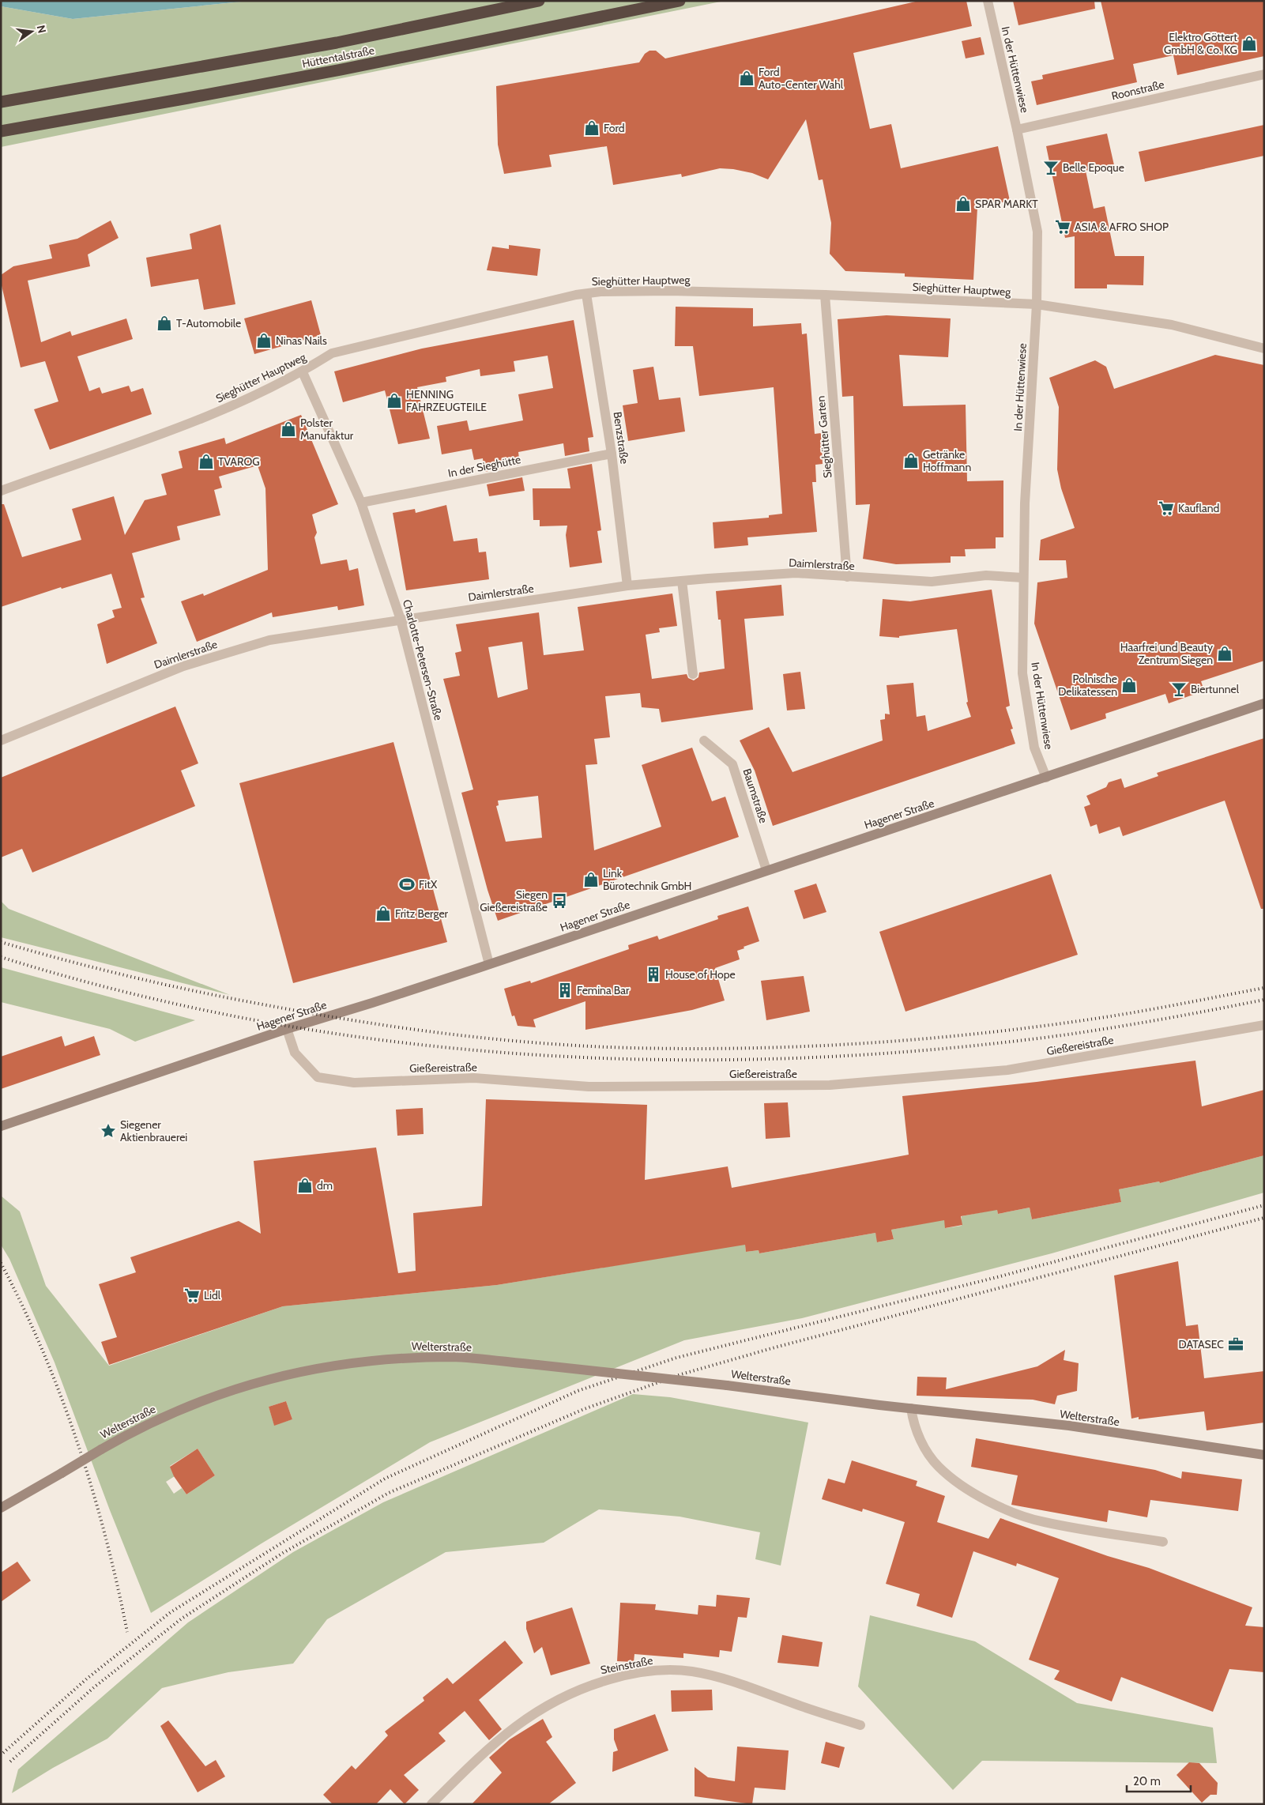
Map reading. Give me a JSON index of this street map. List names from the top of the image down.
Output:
{
  "streets": {
    "highway": ["Hüttentalstraße"],
    "main road": ["Hagener Straße", "Welterstraße"],
    "street": [
      "In der Hüttenwiese",
      "Roonstraße",
      "Sieghütter Hauptweg",
      "Sieghütter Garten",
      "Benzstraße",
      "In der Sieghütte",
      "Daimlerstraße",
      "Charlotte-Petersen-Straße",
      "Baumstraße",
      "Gießereistraße",
      "Steinstraße"
    ]
  },
  "crossings": [
    ["In der Hüttenwiese", "Roonstraße"],
    ["In der Hüttenwiese", "Sieghütter Hauptweg"],
    ["In der Hüttenwiese", "Daimlerstraße"],
    ["In der Hüttenwiese", "Hagener Straße"],
    ["Sieghütter Hauptweg", "Sieghütter Garten"],
    ["Sieghütter Hauptweg", "Benzstraße"],
    ["Sieghütter Hauptweg", "Charlotte-Petersen-Straße"],
    ["Sieghütter Garten", "Daimlerstraße"],
    ["Benzstraße", "In der Sieghütte"],
    ["Benzstraße", "Daimlerstraße"],
    ["In der Sieghütte", "Charlotte-Petersen-Straße"],
    ["Daimlerstraße", "Charlotte-Petersen-Straße"],
    ["Charlotte-Petersen-Straße", "Hagener Straße"],
    ["Baumstraße", "Hagener Straße"],
    ["Hagener Straße", "Gießereistraße"]
  ],
  "places": {
    "shop": [
      "Elektro Göttert GmbH & Co. KG",
      "Ford Auto-Center Wahl",
      "Ford",
      "SPAR MARKT",
      "T-Automobile",
      "Ninas Nails",
      "HENNING FAHRZEUGTEILE",
      "Polster Manufaktur",
      "Getränke Hoffmann",
      "TVAROG",
      "Haarfrei und Beauty Zentrum Siegen",
      "Polnische Delikatessen",
      "Link Bürotechnik GmbH",
      "Fritz Berger",
      "dm"
    ],
    "bar": ["Belle Epoque", "Biertunnel"],
    "supermarket": ["ASIA & AFRO SHOP", "Kaufland", "Lidl"],
    "sports": ["FitX"],
    "bus stop": ["Siegen Gießereistraße"],
    "building": ["House of Hope", "Femina Bar"],
    "place": ["Siegener Aktienbrauerei"],
    "office": ["DATASEC"]
  },
  "scale_bar": "20 m",
  "north": "right"
}
